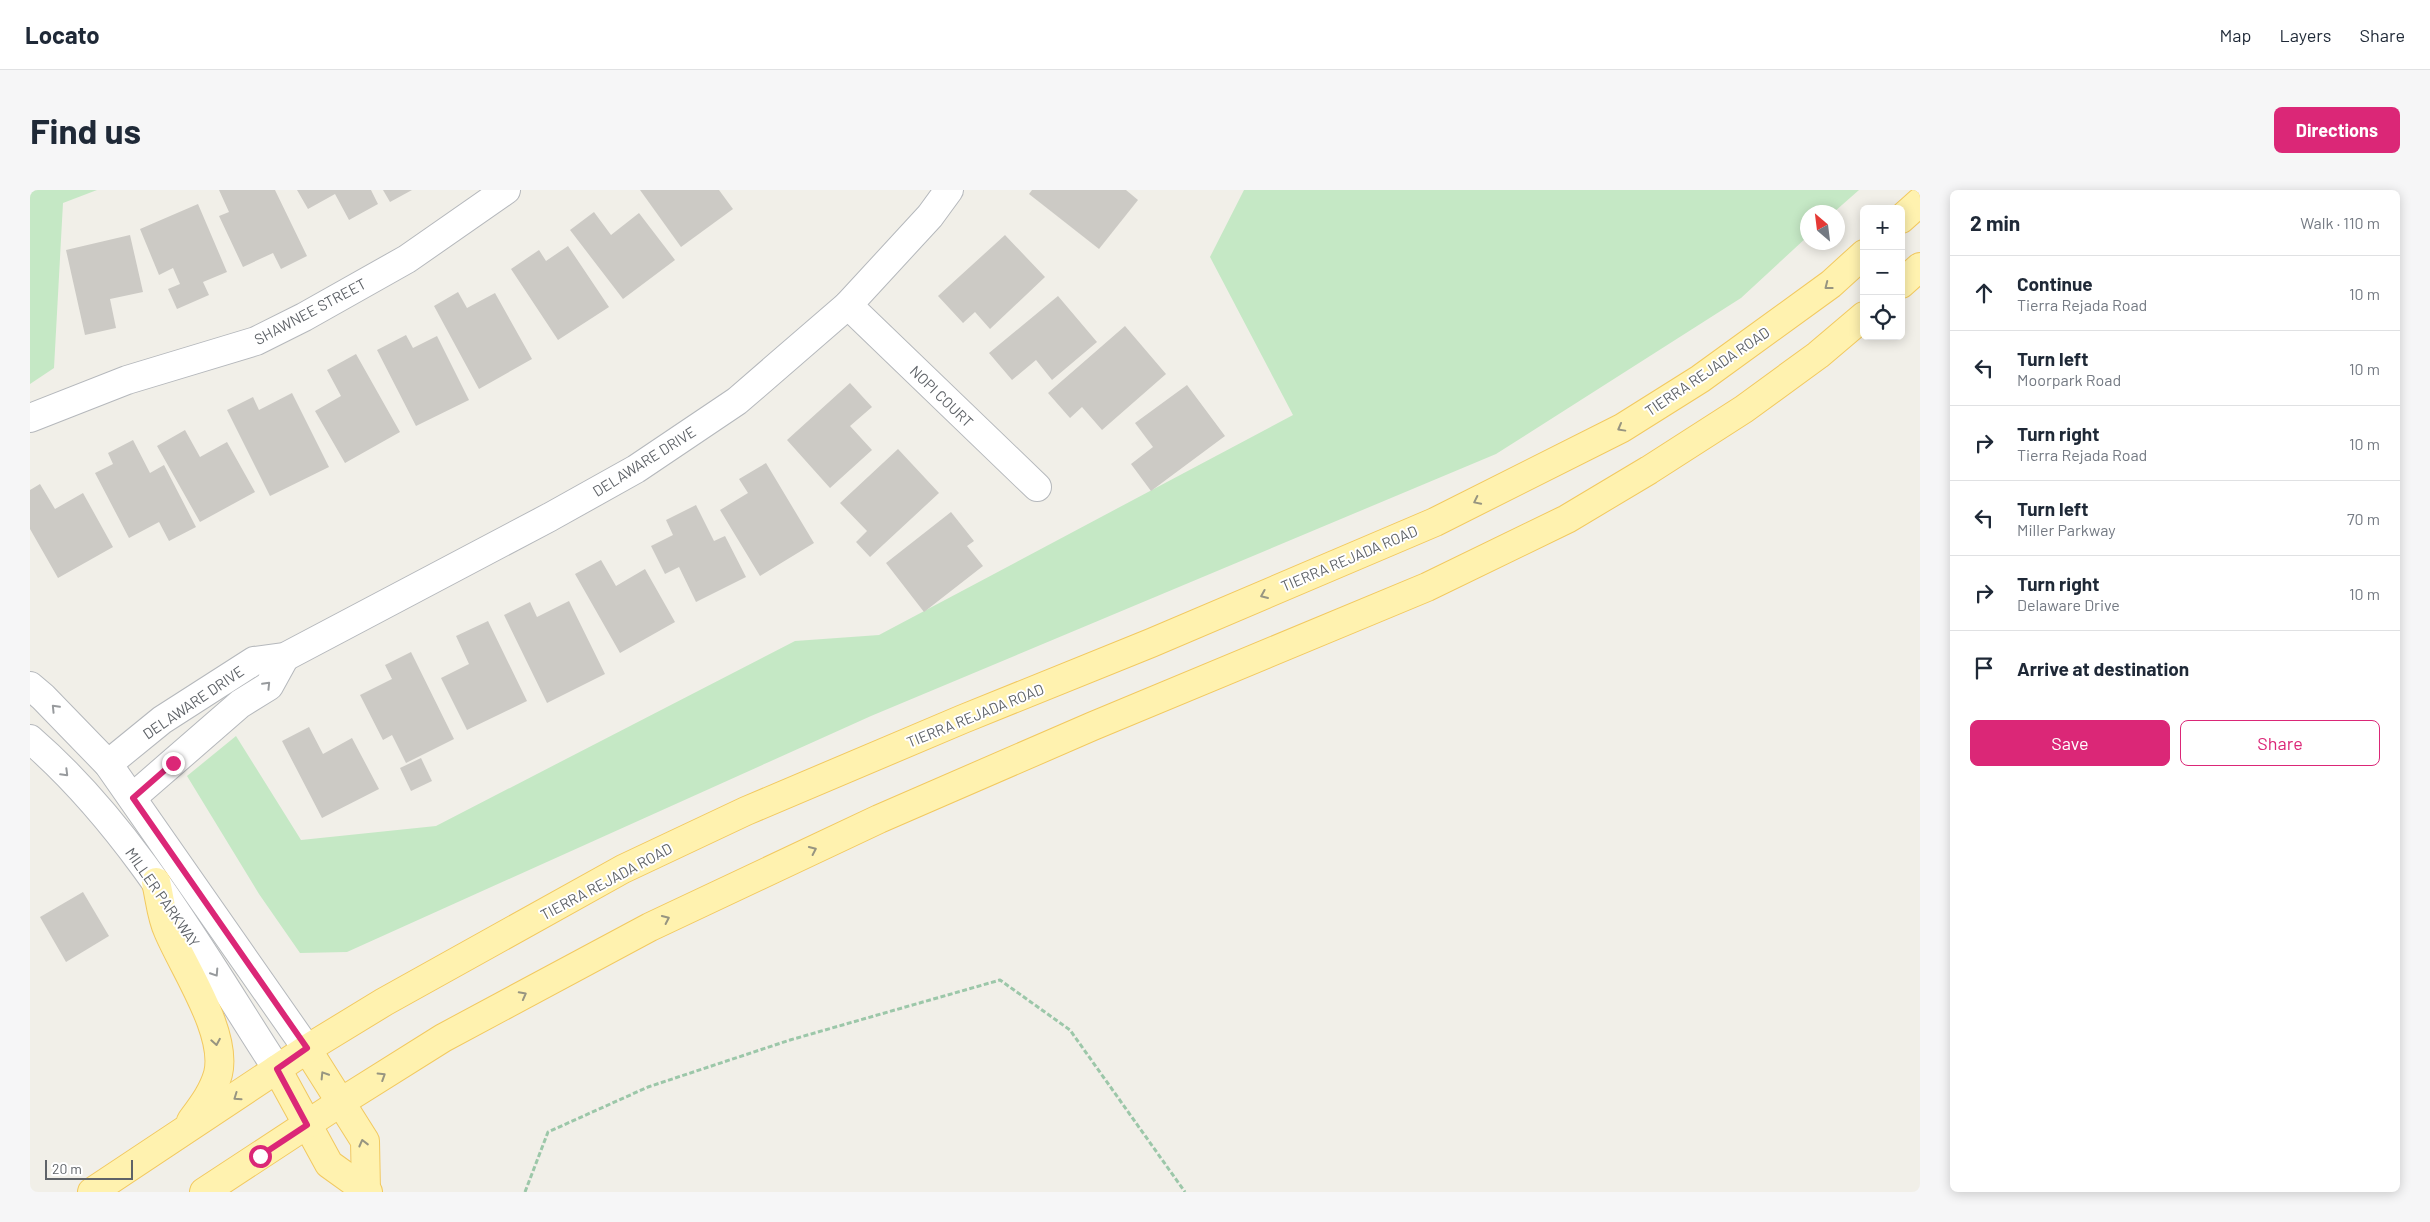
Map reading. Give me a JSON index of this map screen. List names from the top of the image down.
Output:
{
  "streets": {
    "main road": ["TIERRA REJADA ROAD"],
    "street": [
      "SHAWNEE STREET",
      "NOPI COURT",
      "DELAWARE DRIVE",
      "MILLER PARKWAY"
    ]
  },
  "crossings": [
    ["TIERRA REJADA ROAD", "MILLER PARKWAY"],
    ["NOPI COURT", "DELAWARE DRIVE"],
    ["DELAWARE DRIVE", "MILLER PARKWAY"]
  ],
  "scale_bar": "20 m",
  "north": "top left",
  "page": {
    "header": "Locato",
    "nav": ["Map", "Layers", "Share"],
    "buttons": [
      "Directions",
      ["Save", "Share"]
    ],
    "title": "Find us",
    "heading": ["2 min", "Walk · 110 m"],
    "map_buttons": ["+", "−"],
    "list": [
      ["Continue", "Tierra Rejada Road", "10 m"],
      ["Turn left", "Moorpark Road", "10 m"],
      ["Turn right", "Tierra Rejada Road", "10 m"],
      ["Turn left", "Miller Parkway", "70 m"],
      ["Turn right", "Delaware Drive", "10 m"],
      "Arrive at destination"
    ],
    "scale": "20 m"
  }
}
